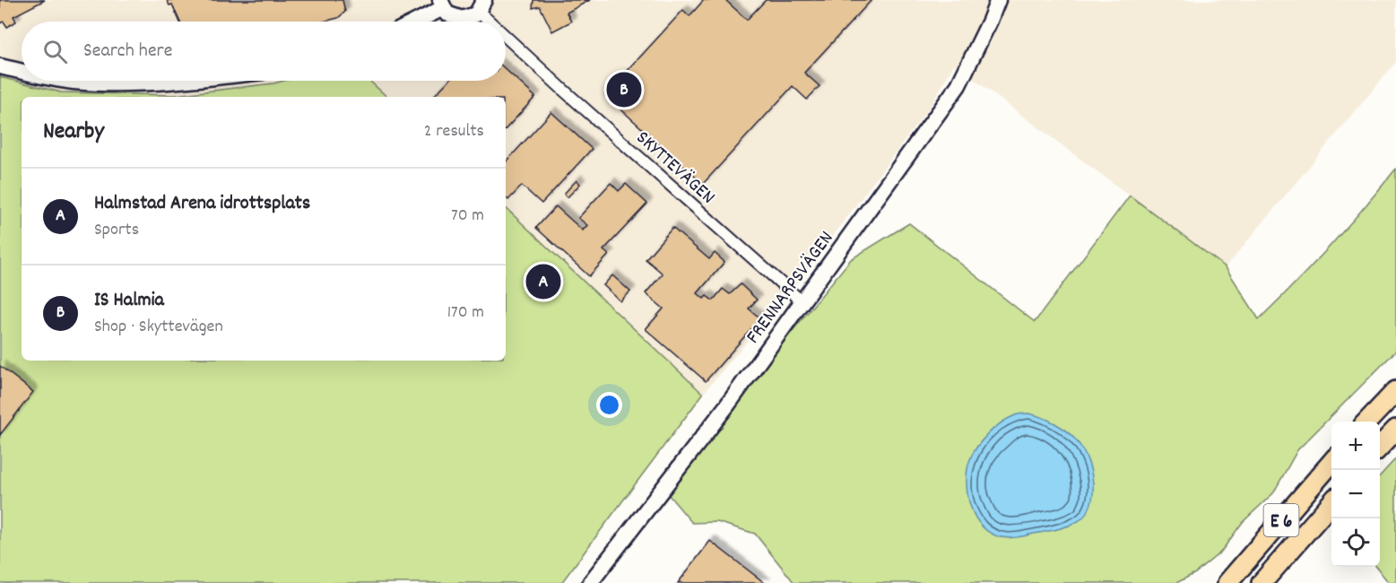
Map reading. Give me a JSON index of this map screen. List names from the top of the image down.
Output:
{
  "streets": {
    "highway": ["E 6"],
    "street": ["SKYTTEVÄGEN", "FRENNARPSVÄGEN"]
  },
  "crossings": [
    ["SKYTTEVÄGEN", "FRENNARPSVÄGEN"]
  ],
  "page": {
    "search": "Search here",
    "pins": ["B", "A"],
    "heading": ["Nearby", "2 results"],
    "list": [
      {
        "mark": "A",
        "name": "Halmstad Arena idrottsplats",
        "note": "Sports",
        "value": "70 m"
      },
      {
        "mark": "B",
        "name": "IS Halmia",
        "note": "Shop · Skyttevägen",
        "value": "170 m"
      }
    ],
    "map_buttons": ["+", "−"]
  }
}
